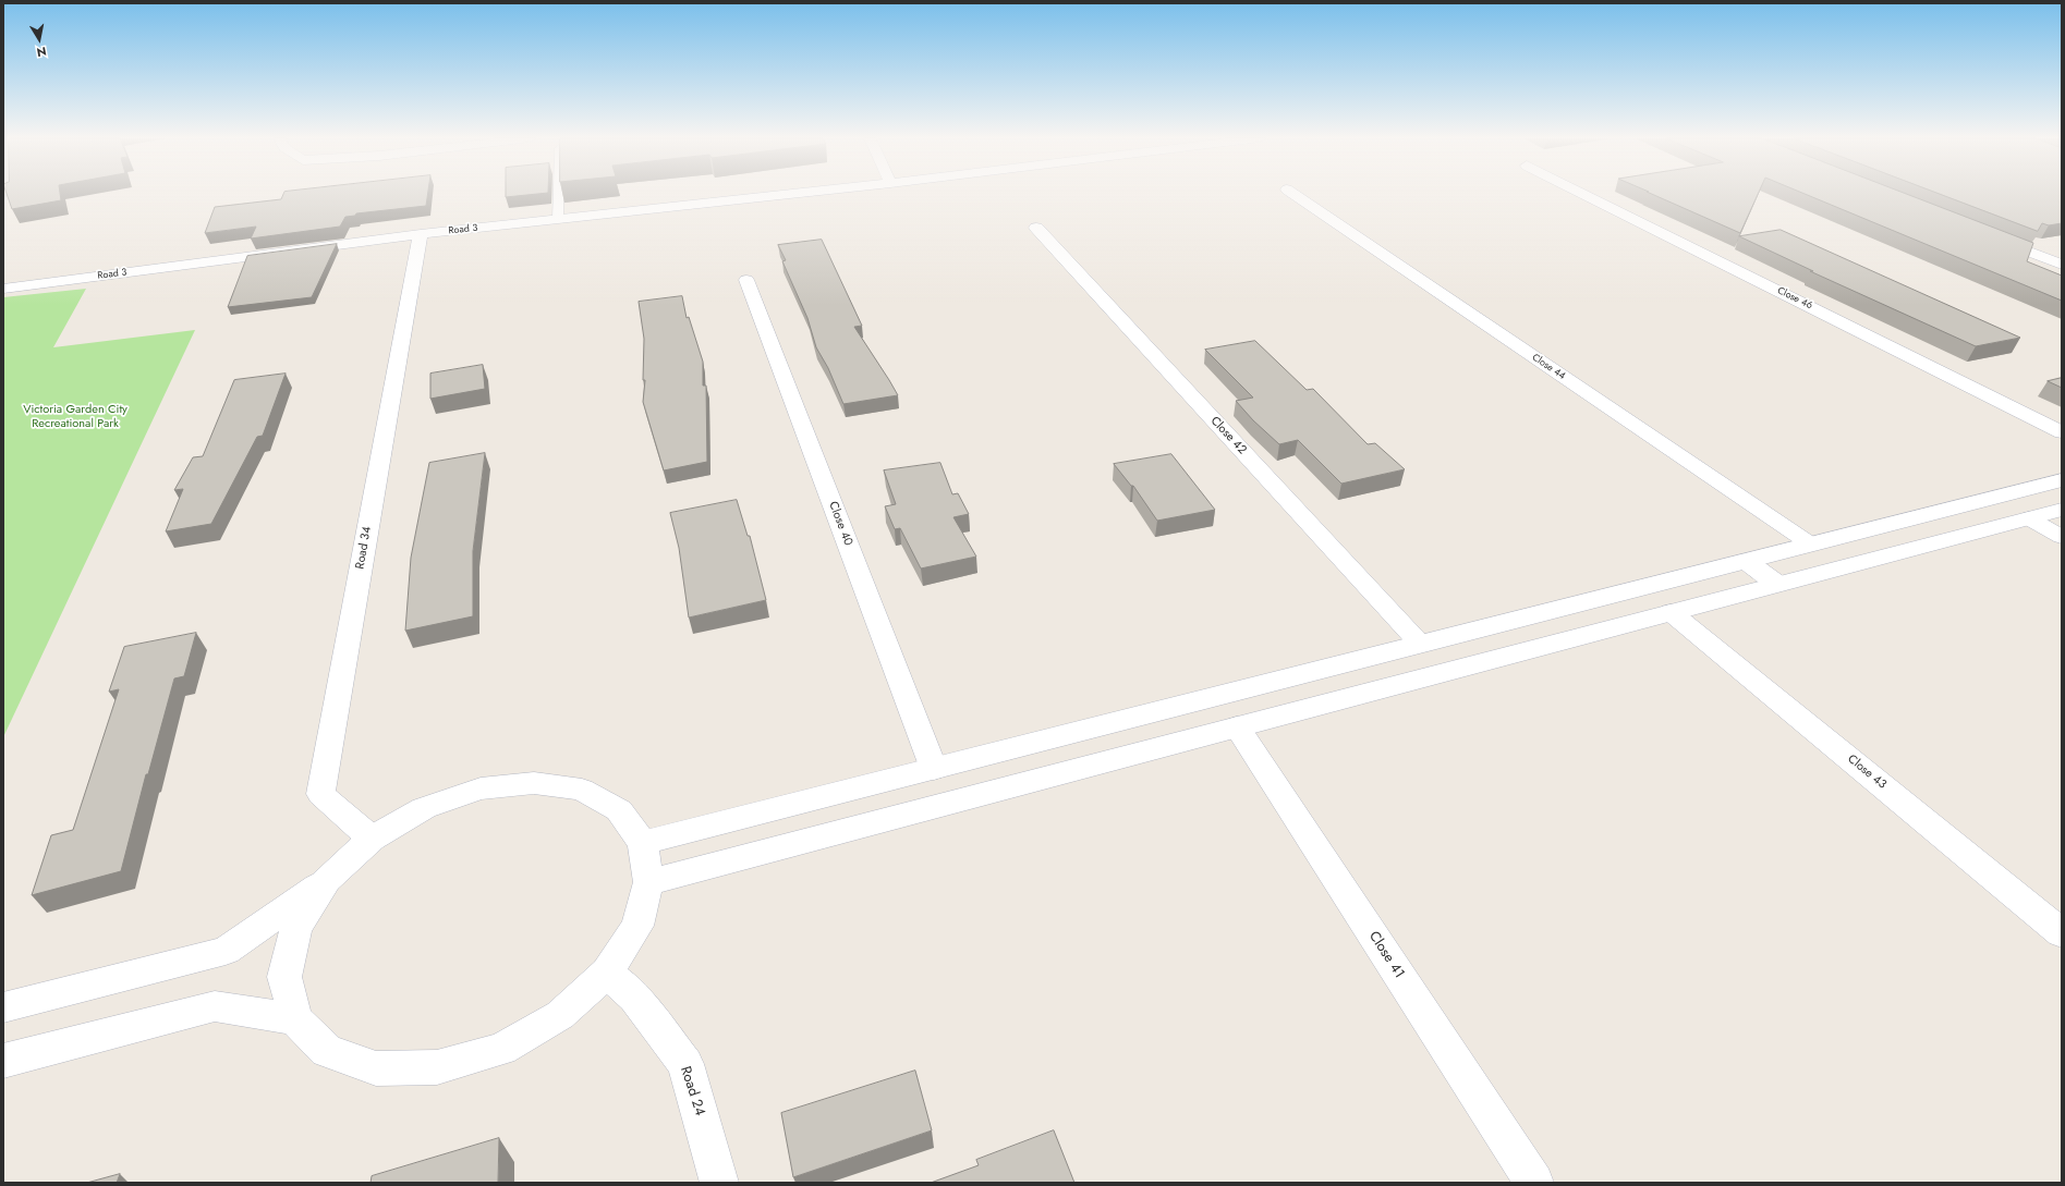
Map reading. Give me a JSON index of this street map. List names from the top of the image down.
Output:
{
  "streets": {
    "street": [
      "Road 3",
      "Close 46",
      "Close 44",
      "Close 42",
      "Close 40",
      "Road 34",
      "Close 43",
      "Close 41",
      "Road 24"
    ]
  },
  "crossings": [
    ["Road 3", "Road 34"]
  ],
  "parks": ["Victoria Garden City Recreational Park"],
  "north": "bottom"
}
